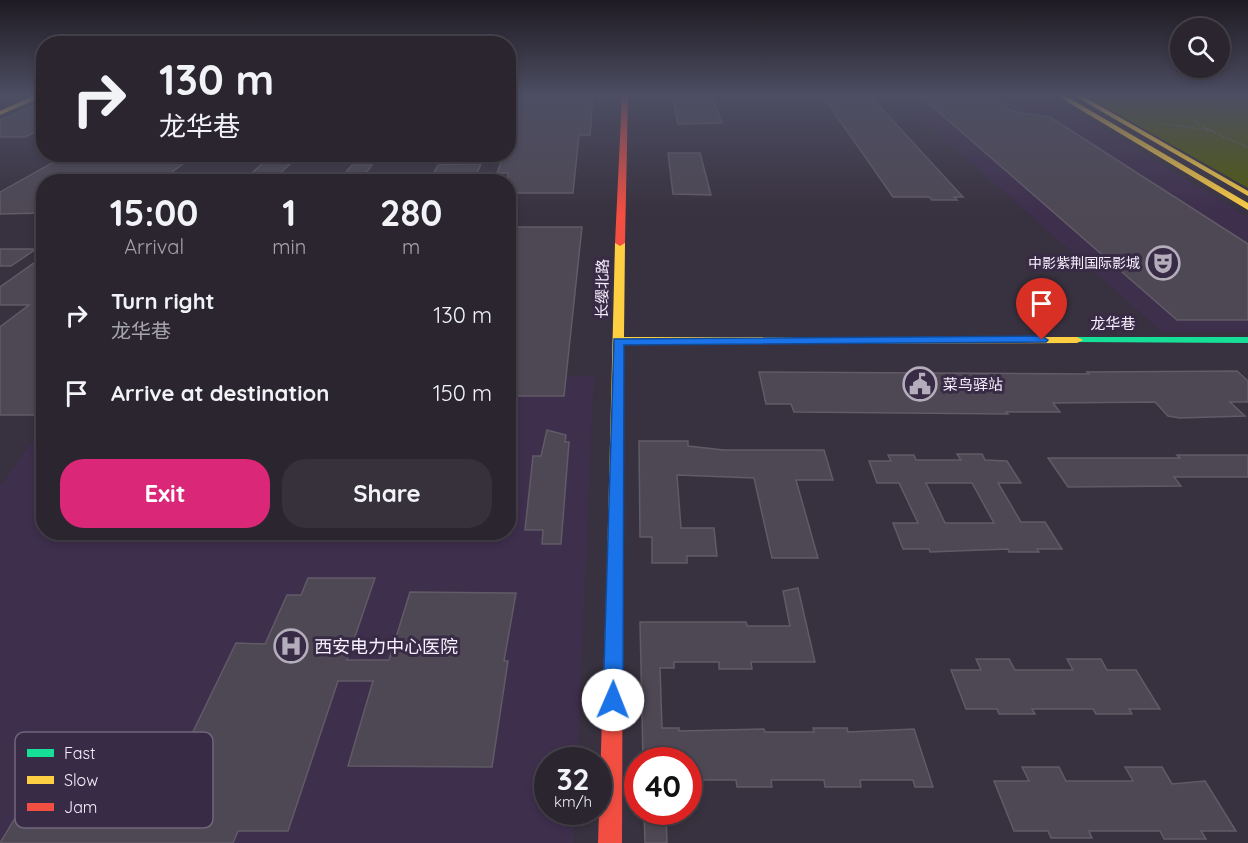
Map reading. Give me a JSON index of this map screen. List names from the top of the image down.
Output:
{
  "streets": {
    "street": ["长缨北路", "龙华巷"]
  },
  "crossings": [
    ["长缨北路", "龙华巷"]
  ],
  "places": {
    "theatre": ["中影紫荆国际影城"],
    "public building": ["菜鸟驿站"],
    "hospital": ["西安电力中心医院"]
  },
  "legend": ["Fast", "Slow", "Jam"],
  "page": {
    "turn": ["130 m", "龙华巷"],
    "eta": [
      "15:00",
      "Arrival",
      "1",
      "min",
      "280",
      "m"
    ],
    "list": [
      {
        "name": "Turn right",
        "note": "龙华巷",
        "value": "130 m"
      },
      {
        "name": "Arrive at destination",
        "value": "150 m"
      }
    ],
    "buttons": ["Exit", "Share"],
    "speed": "32 km/h",
    "limit": "40"
  }
}
